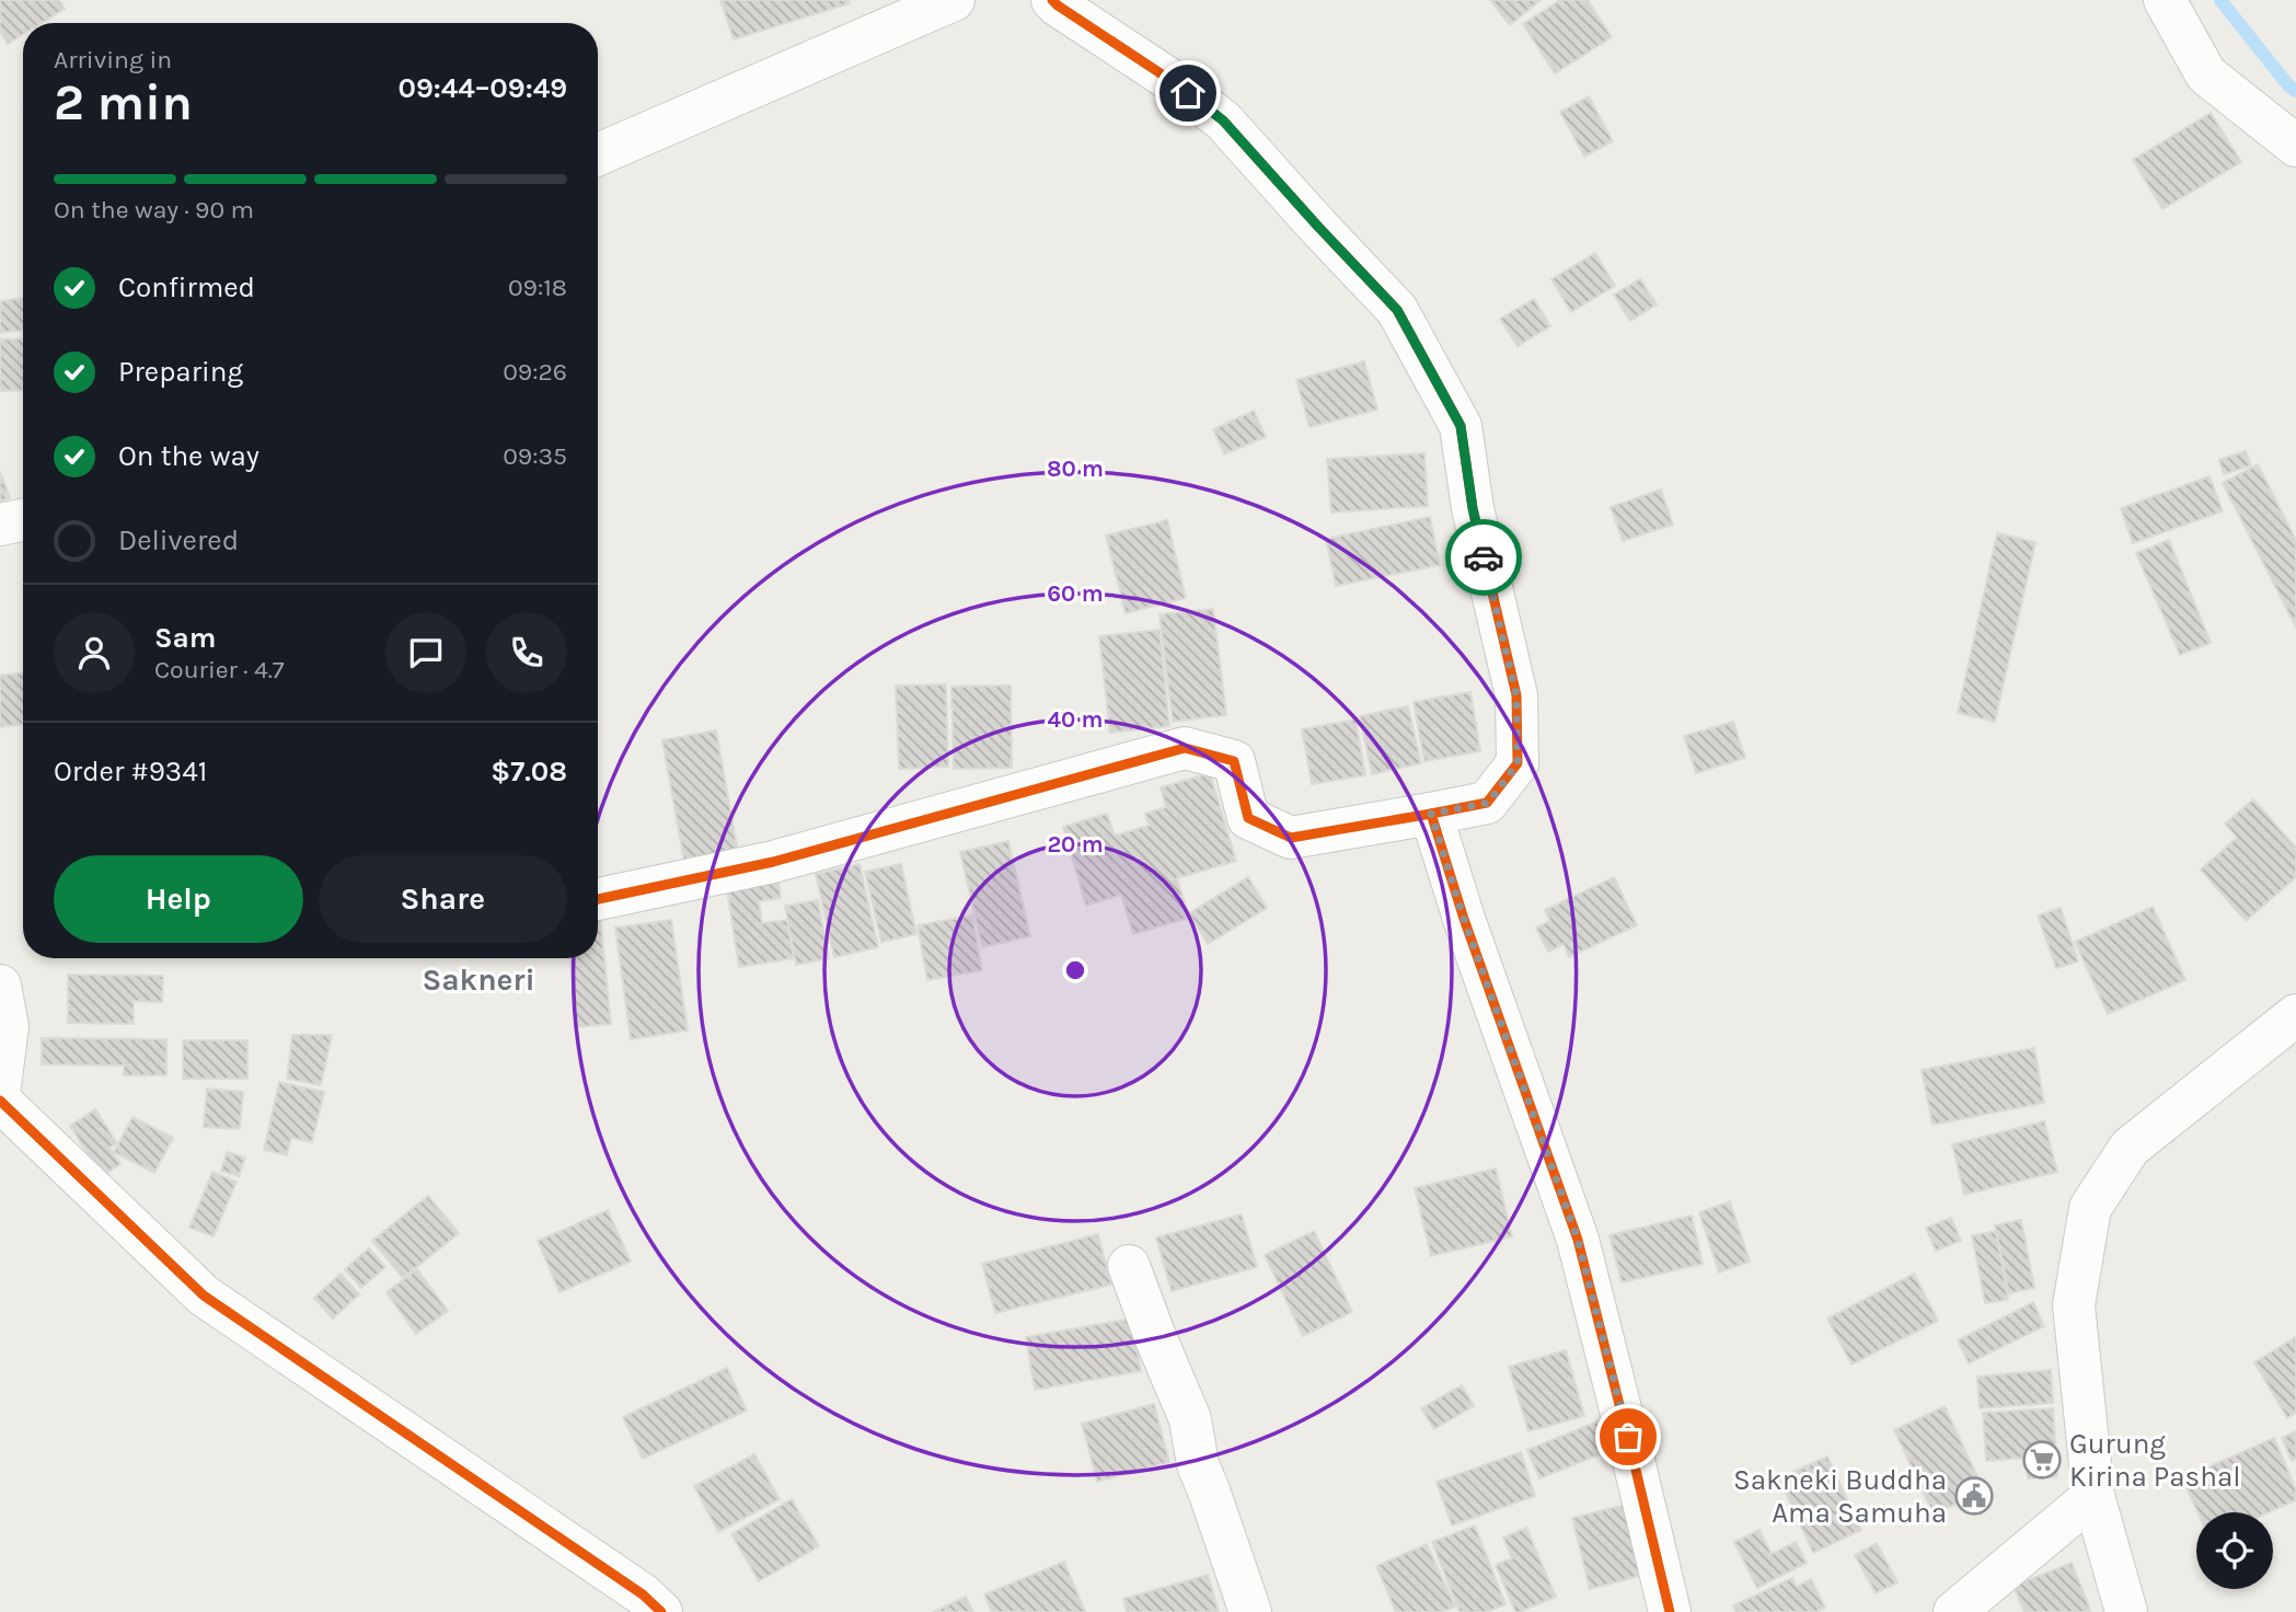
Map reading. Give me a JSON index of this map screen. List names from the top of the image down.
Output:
{
  "districts": ["Sakneri"],
  "places": {
    "supermarket": ["Gurung Kirina Pashal"],
    "public building": ["Sakneki Buddha Ama Samuha"]
  },
  "page": {
    "heading": ["2 min", "Arriving in", "09:44–09:49"],
    "panel": [
      "Sam",
      "Courier · 4.7",
      "Order #9341",
      "$7.08"
    ],
    "bar": "On the way · 90 m",
    "list": [
      ["Confirmed", "09:18"],
      ["Preparing", "09:26"],
      ["On the way", "09:35"],
      "Delivered"
    ],
    "buttons": ["Help", "Share"]
  },
  "rings": [
    "80 m",
    "60 m",
    "40 m",
    "20 m"
  ]
}
